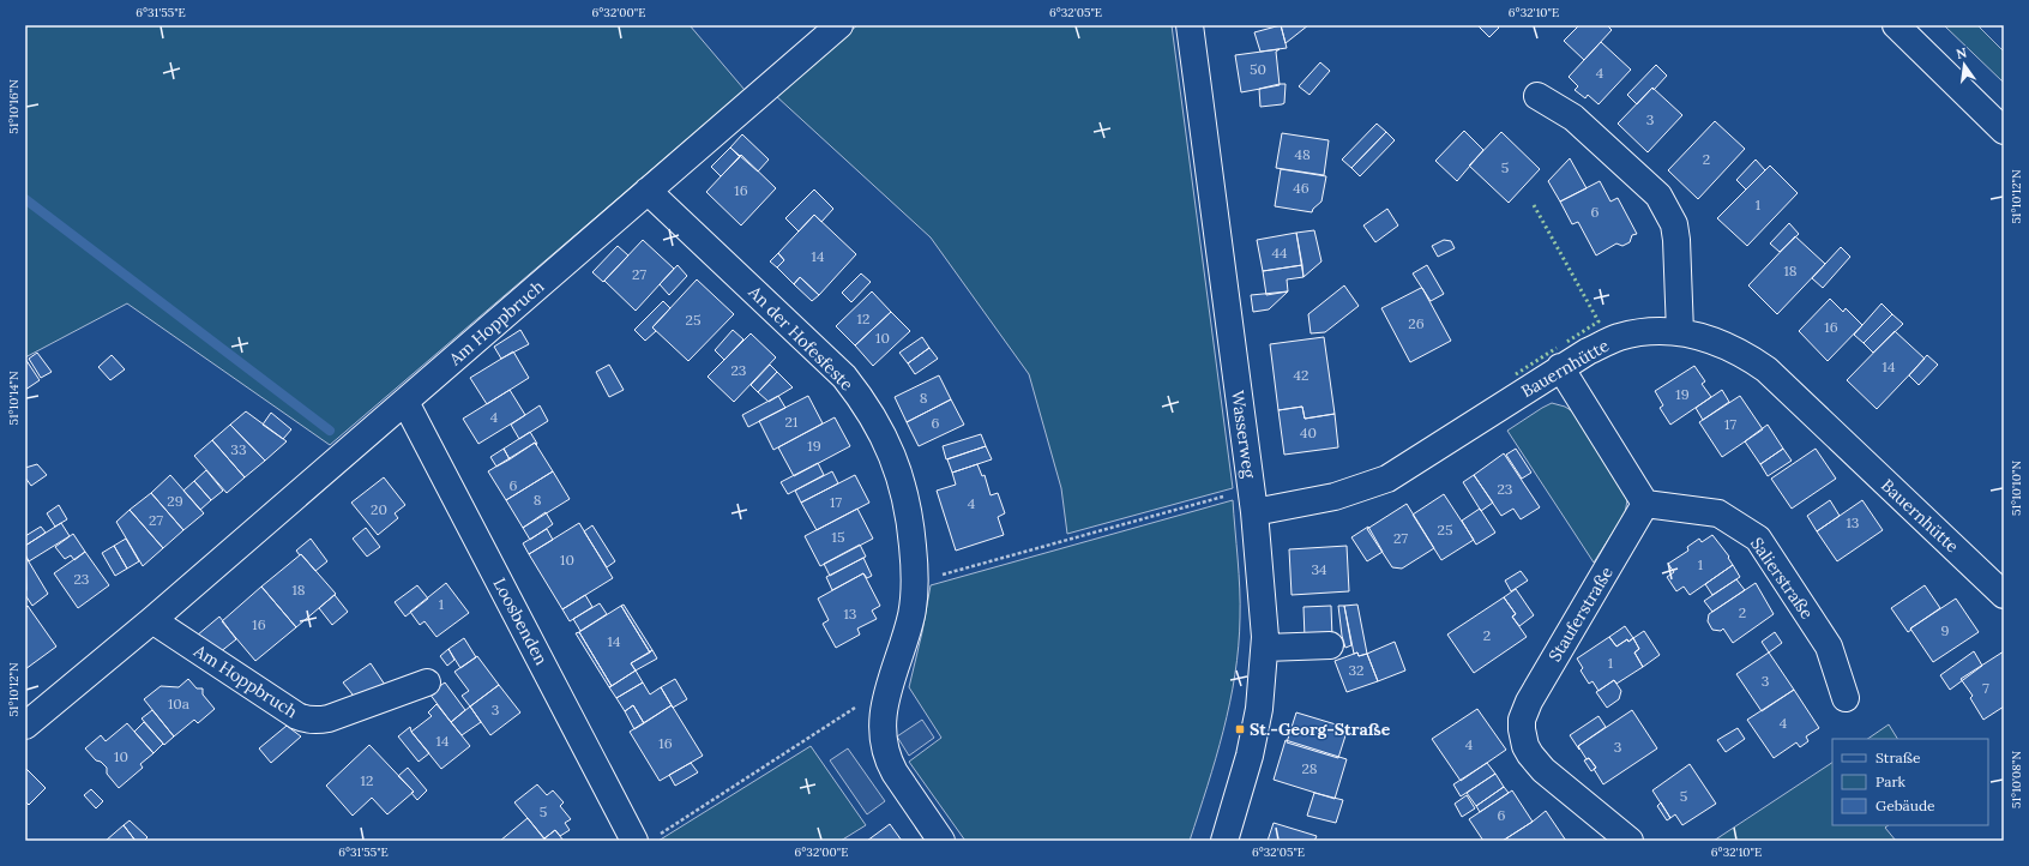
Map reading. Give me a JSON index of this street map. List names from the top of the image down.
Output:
{
  "streets": {
    "street": [
      "Am Hoppbruch",
      "An der Hofesfeste",
      "Bauernhütte",
      "Wasserweg",
      "Salierstraße",
      "Stauferstraße",
      "Loosbenden"
    ]
  },
  "crossings": [
    ["Am Hoppbruch", "An der Hofesfeste"],
    ["Am Hoppbruch", "Loosbenden"],
    ["Bauernhütte", "Wasserweg"],
    ["Salierstraße", "Stauferstraße"]
  ],
  "places": {
    "transit": ["St.-Georg-Straße"]
  },
  "house_numbers": [
    "50",
    "4",
    "3",
    "48",
    "2",
    "5",
    "46",
    "16",
    "1",
    "6",
    "44",
    "14",
    "18",
    "27",
    "12",
    "25",
    "26",
    "16",
    "10",
    "14",
    "23",
    "42",
    "19",
    "8",
    "4",
    "21",
    "6",
    "17",
    "40",
    "19",
    "33",
    "6",
    "23",
    "8",
    "29",
    "17",
    "4",
    "20",
    "27",
    "13",
    "25",
    "15",
    "27",
    "10",
    "1",
    "34",
    "23",
    "18",
    "1",
    "2",
    "13",
    "16",
    "9",
    "2",
    "14",
    "1",
    "32",
    "3",
    "7",
    "10a",
    "3",
    "4",
    "14",
    "16",
    "4",
    "3",
    "10",
    "28",
    "12",
    "5",
    "5",
    "6"
  ],
  "legend": ["Straße", "Park", "Gebäude"],
  "north": "top",
  "coordinates": [
    "6°31'55\"E",
    "6°32'00\"E",
    "6°32'05\"E",
    "6°32'10\"E",
    "51°10'16\"N",
    "51°10'12\"N",
    "51°10'14\"N",
    "51°10'10\"N",
    "51°10'08\"N"
  ]
}
